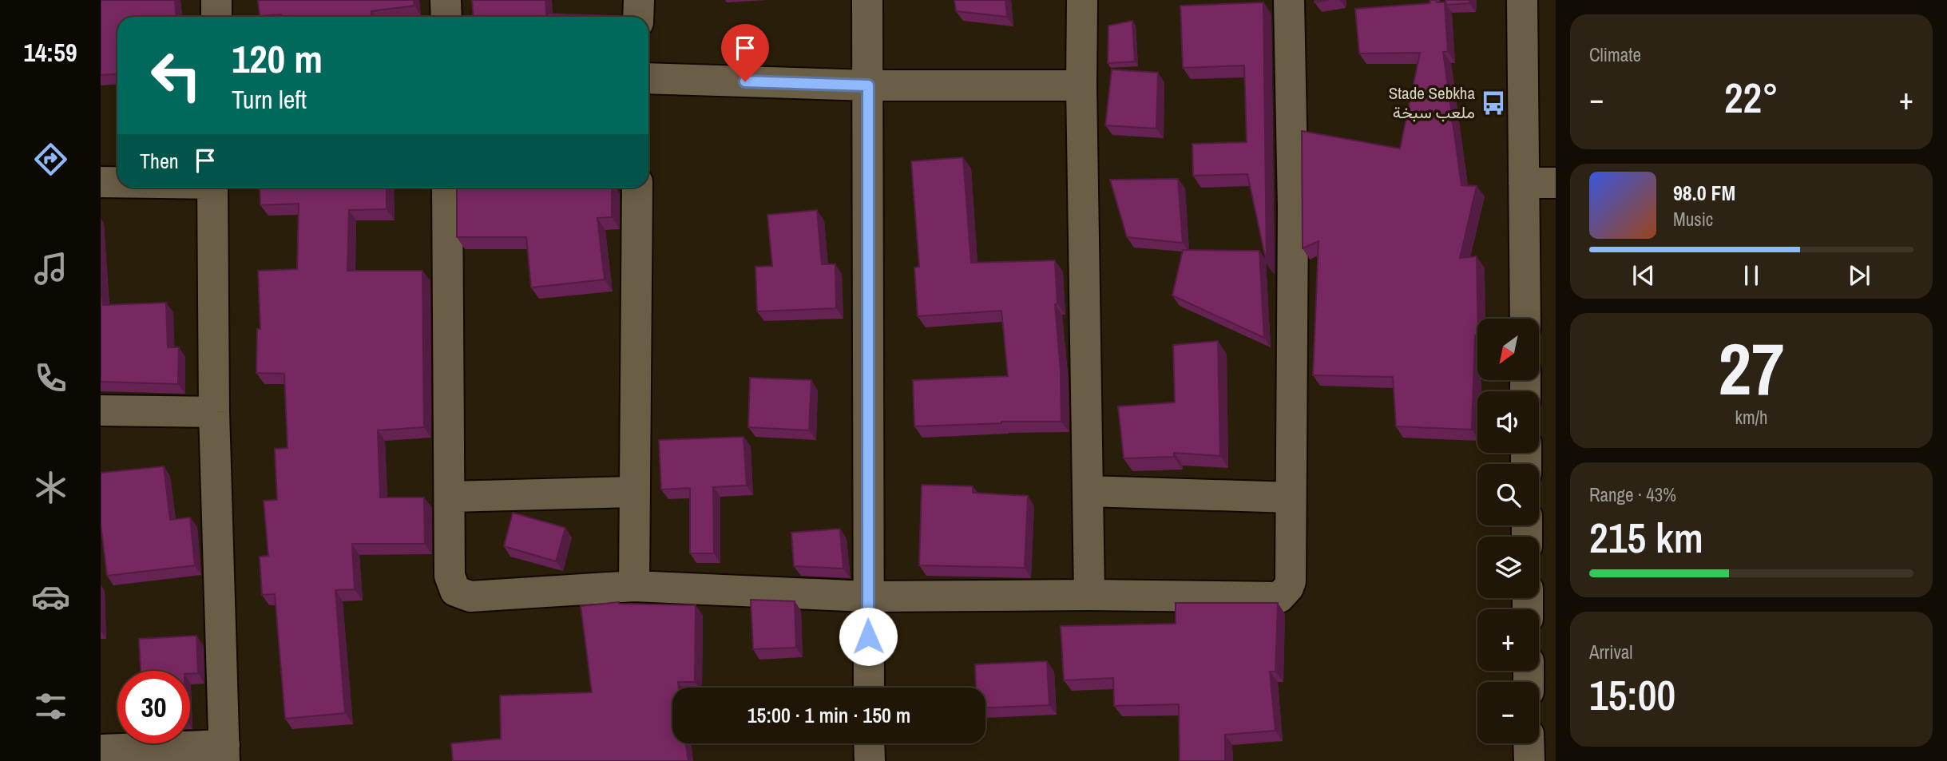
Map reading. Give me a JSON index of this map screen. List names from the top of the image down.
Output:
{
  "places": {
    "bus stop": ["Stade Sebkha ملعب سبخة"]
  },
  "north": "bottom left",
  "page": {
    "tabs": "14:59",
    "tile": [
      "Climate",
      ["27", "km/h"],
      ["Range · 43%", "215 km"],
      ["Arrival", "15:00"]
    ],
    "turn": ["120 m", "Turn left"],
    "heat": ["−", "22°", "+"],
    "then": "Then",
    "song": ["98.0 FM", "Music"],
    "map_buttons": ["+", "−"],
    "limit": "30",
    "trip": "15:00 · 1 min · 150 m"
  }
}
